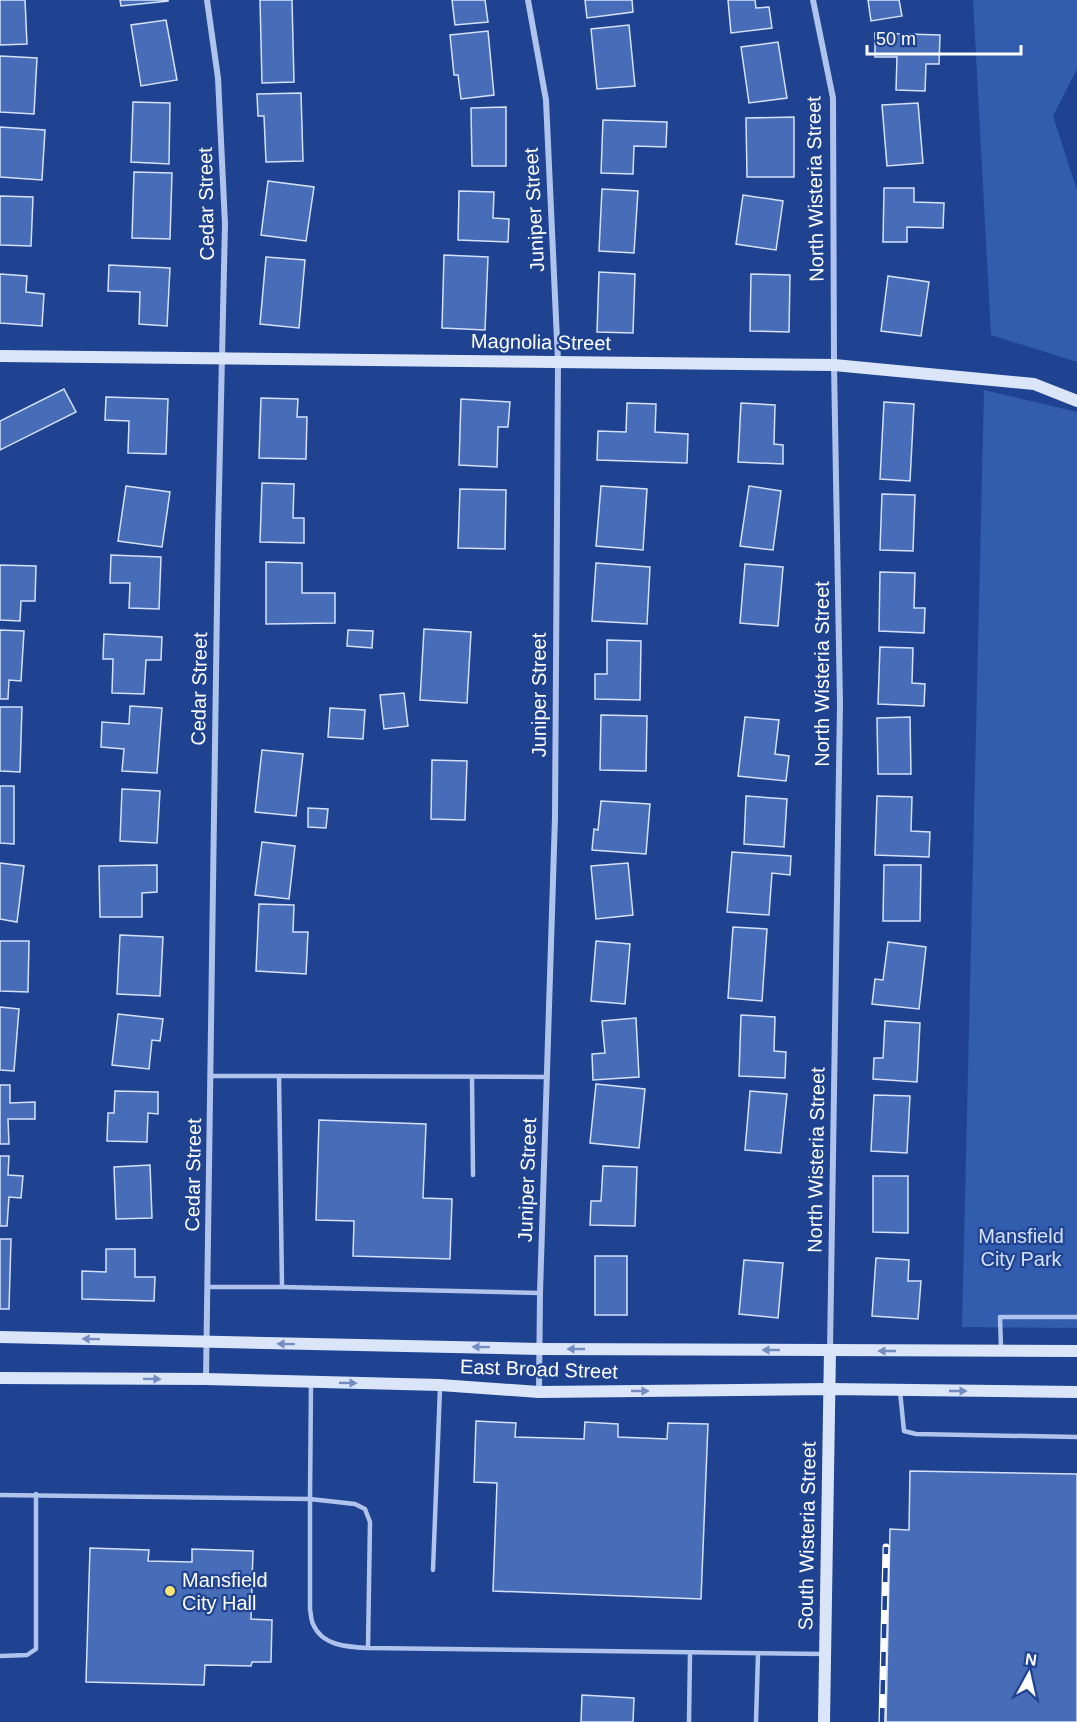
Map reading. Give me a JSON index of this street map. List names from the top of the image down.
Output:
{
  "streets": {
    "main road": ["Magnolia Street", "East Broad Street", "South Wisteria Street"],
    "street": ["North Wisteria Street", "Cedar Street", "Juniper Street"]
  },
  "crossings": [
    ["North Wisteria Street", "Magnolia Street"],
    ["North Wisteria Street", "East Broad Street"],
    ["North Wisteria Street", "South Wisteria Street"],
    ["Cedar Street", "Magnolia Street"],
    ["Cedar Street", "East Broad Street"],
    ["Juniper Street", "Magnolia Street"],
    ["Juniper Street", "East Broad Street"],
    ["East Broad Street", "South Wisteria Street"]
  ],
  "parks": ["Mansfield City Park"],
  "places": ["Mansfield City Hall"],
  "scale_bar": "50 m",
  "north": "top"
}
